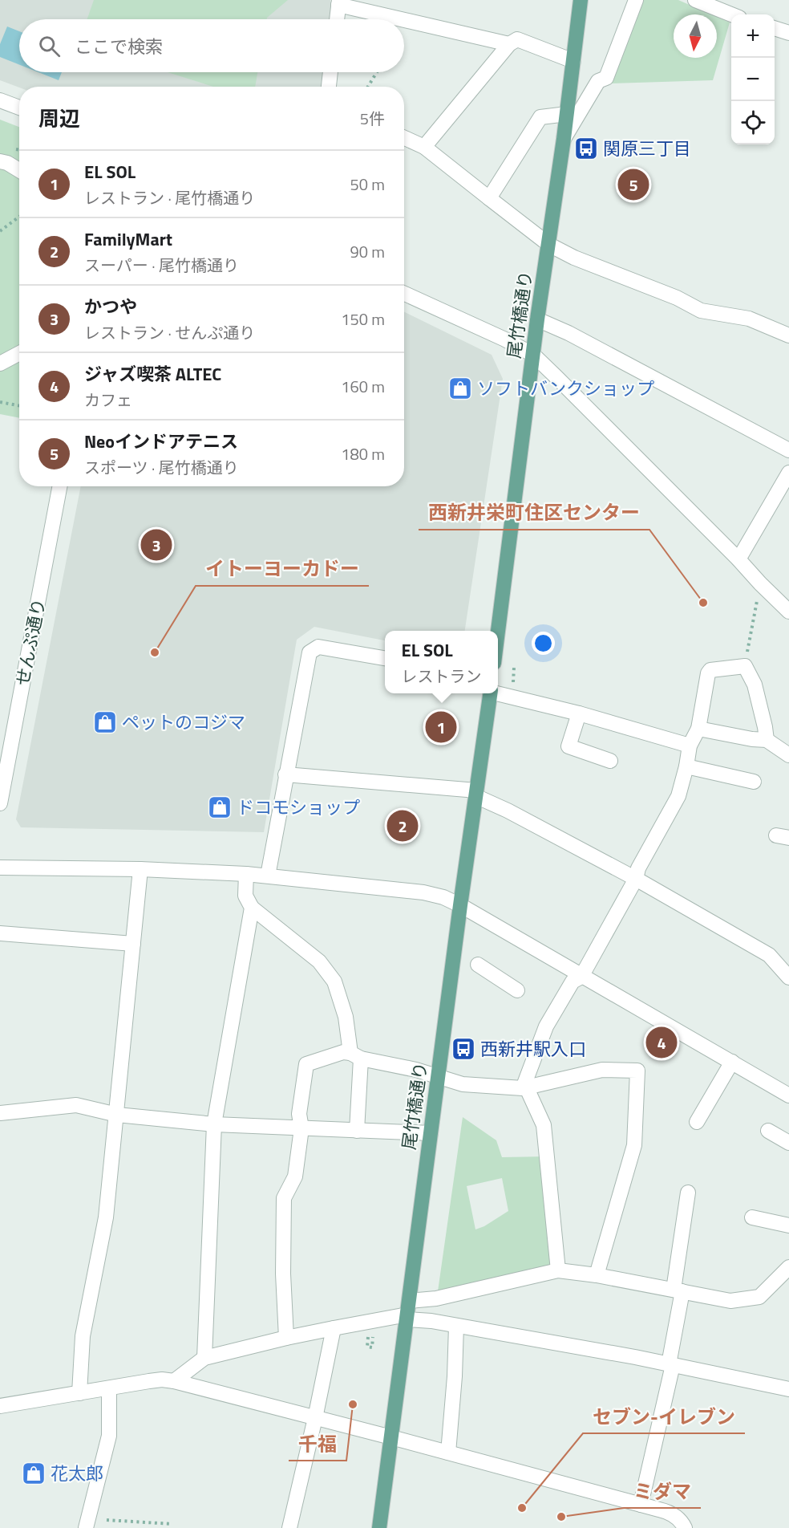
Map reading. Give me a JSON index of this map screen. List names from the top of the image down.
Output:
{
  "streets": {
    "main road": ["尾竹橋通り"],
    "street": ["せんぷ通り"]
  },
  "places": {
    "bus stop": ["関原三丁目", "西新井駅入口"],
    "shop": [
      "ソフトバンクショップ",
      "ペットのコジマ",
      "ドコモショップ",
      "花太郎"
    ],
    "other": [
      "西新井栄町住区センター",
      "イトーヨーカドー",
      "千福",
      "セブン-イレブン",
      "ミダマ"
    ]
  },
  "north": "bottom",
  "page": {
    "map_buttons": ["+", "−"],
    "search": "ここで検索",
    "heading": ["周辺", "5件"],
    "list": [
      {
        "mark": "1",
        "name": "EL SOL",
        "note": "レストラン · 尾竹橋通り",
        "value": "50 m"
      },
      {
        "mark": "2",
        "name": "FamilyMart",
        "note": "スーパー · 尾竹橋通り",
        "value": "90 m"
      },
      {
        "mark": "3",
        "name": "かつや",
        "note": "レストラン · せんぷ通り",
        "value": "150 m"
      },
      {
        "mark": "4",
        "name": "ジャズ喫茶 ALTEC",
        "note": "カフェ",
        "value": "160 m"
      },
      {
        "mark": "5",
        "name": "Neoインドアテニス",
        "note": "スポーツ · 尾竹橋通り",
        "value": "180 m"
      }
    ],
    "pins": [
      "5",
      "3",
      "1",
      "2",
      "4"
    ],
    "popup": ["EL SOL", "レストラン"]
  }
}
